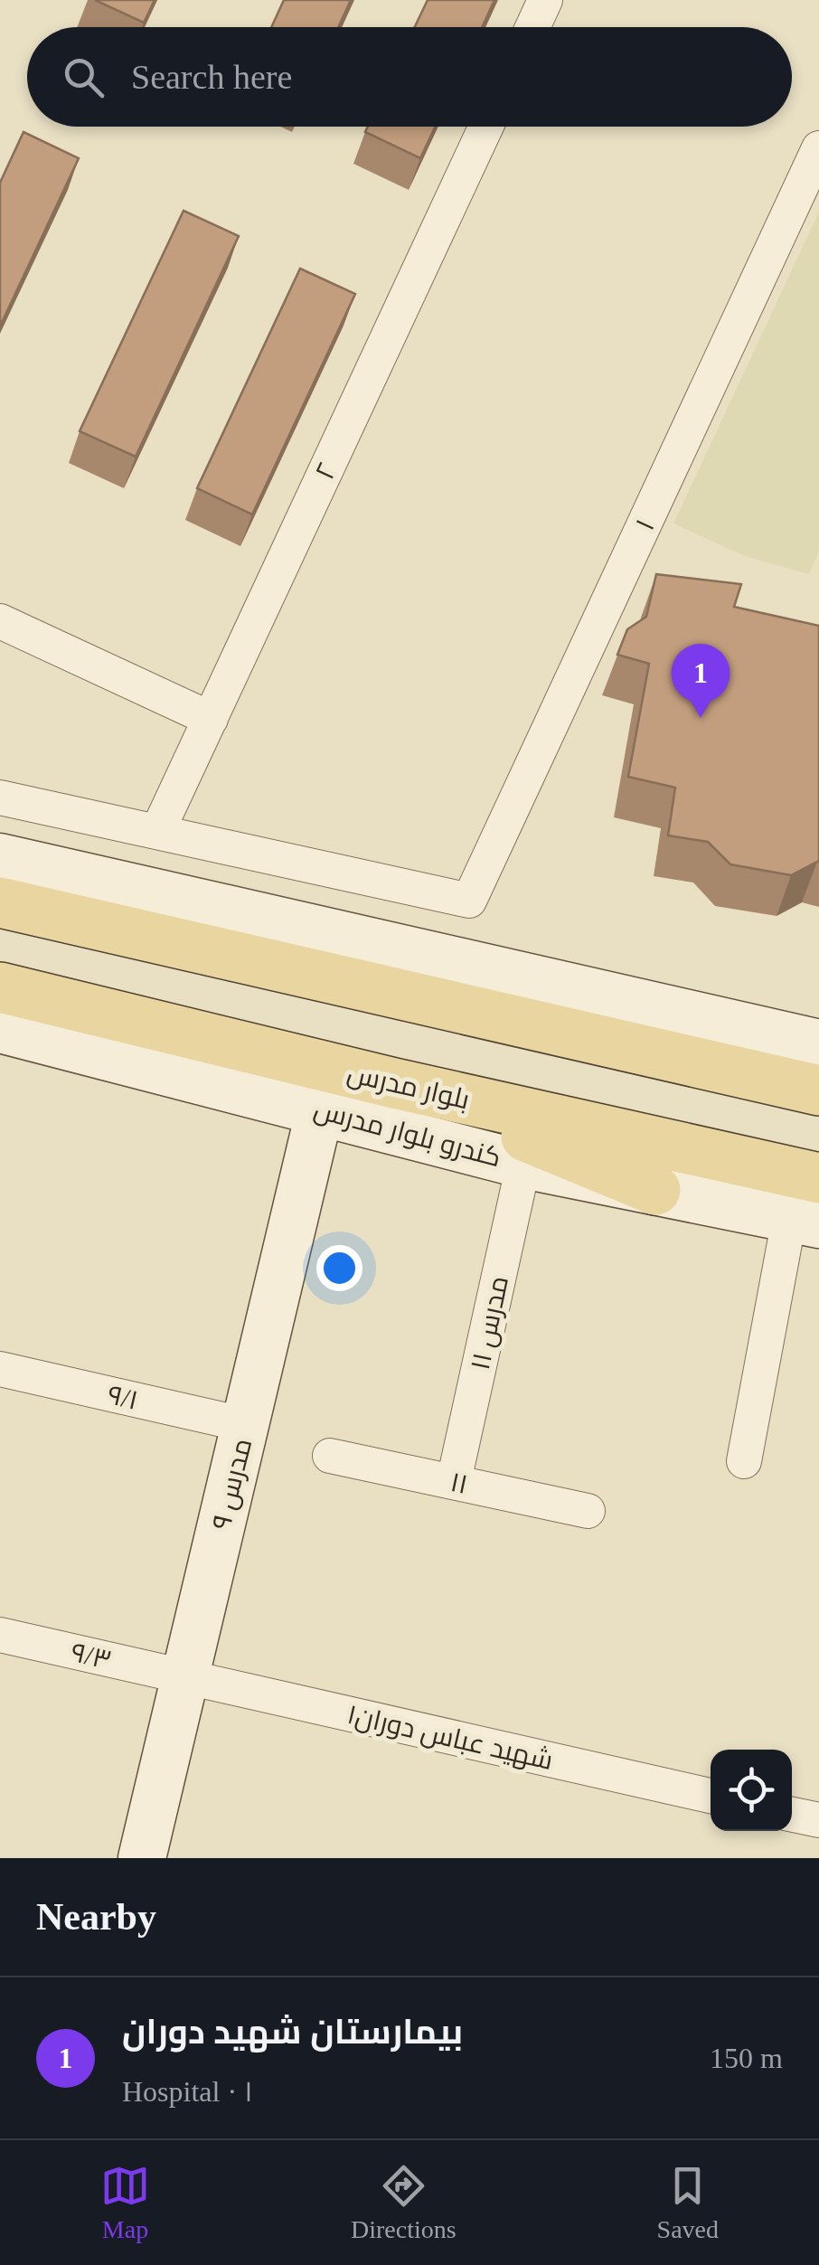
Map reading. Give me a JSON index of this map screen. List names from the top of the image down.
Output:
{
  "streets": {
    "main road": ["بلوار مدرس", "کندرو بلوار مدرس", "مدرس ۹"],
    "street": [
      "۲",
      "۱",
      "مدرس ۱۱",
      "۹/۱",
      "۱۱",
      "۹/۳",
      "شهید عباس دوران۱"
    ]
  },
  "crossings": [
    ["۲", "۱"],
    ["کندرو بلوار مدرس", "مدرس ۱۱"],
    ["کندرو بلوار مدرس", "مدرس ۹"],
    ["مدرس ۱۱", "۱۱"],
    ["۹/۱", "مدرس ۹"],
    ["مدرس ۹", "۹/۳"],
    ["مدرس ۹", "شهید عباس دوران۱"],
    ["۹/۳", "شهید عباس دوران۱"]
  ],
  "page": {
    "search": "Search here",
    "pins": "1",
    "heading": "Nearby",
    "list": [
      {
        "mark": "1",
        "name": "بیمارستان شهید دوران",
        "note": "Hospital · ۱",
        "value": "150 m"
      }
    ],
    "nav": ["Map", "Directions", "Saved"]
  }
}
